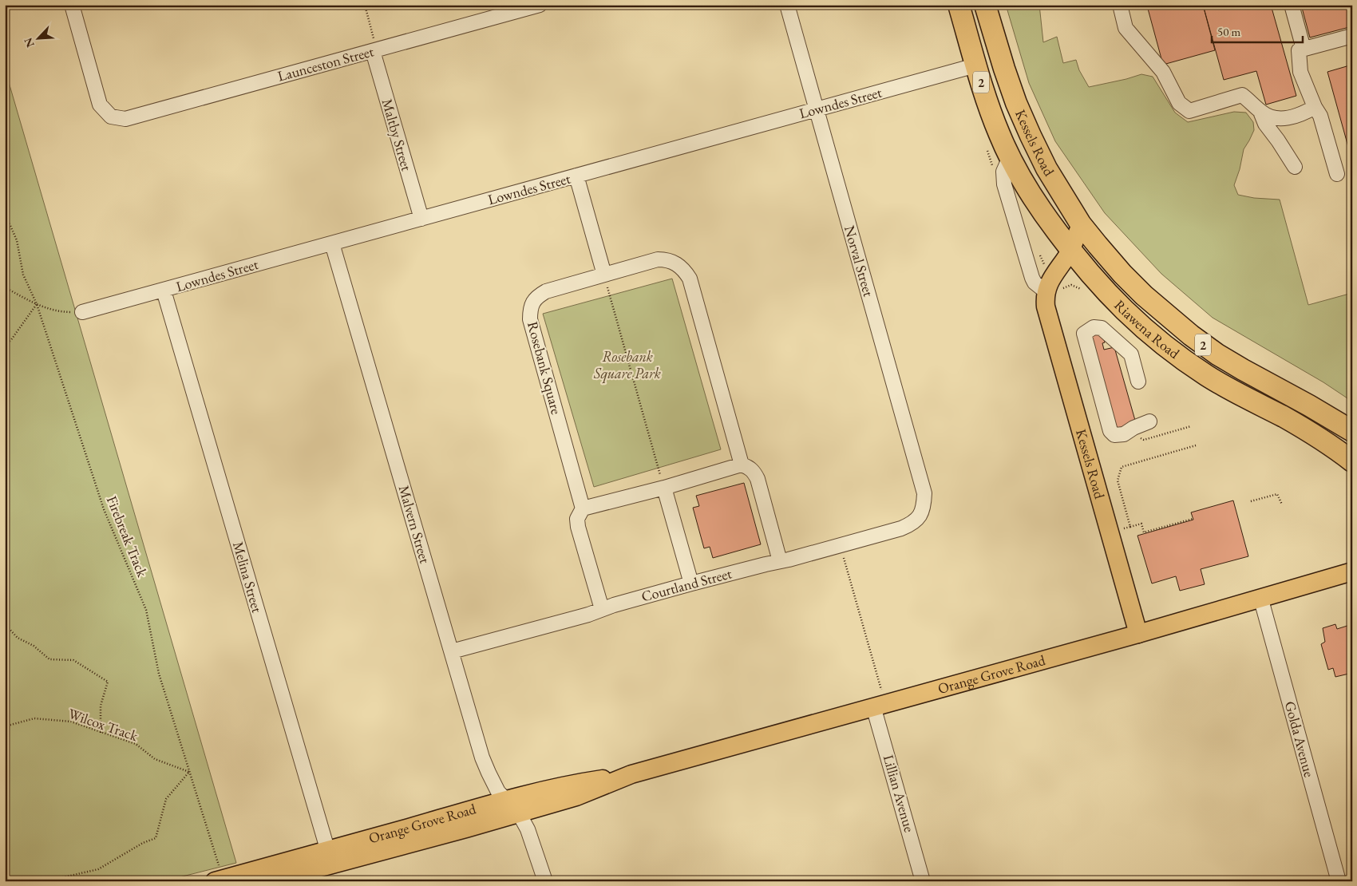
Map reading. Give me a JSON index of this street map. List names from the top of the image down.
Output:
{
  "streets": {
    "highway": ["2", "Kessels Road", "Riawena Road"],
    "main road": ["Orange Grove Road"],
    "street": [
      "Launceston Street",
      "Lowndes Street",
      "Maltby Street",
      "Norval Street",
      "Rosebank Square",
      "Malvern Street",
      "Melina Street",
      "Courtland Street",
      "Golda Avenue",
      "Lillian Avenue"
    ],
    "path": ["Firebreak Track", "Wilcox Track"]
  },
  "crossings": [
    ["Launceston Street", "Maltby Street"],
    ["Lowndes Street", "Maltby Street"],
    ["Lowndes Street", "Kessels Road"],
    ["Lowndes Street", "Norval Street"],
    ["Lowndes Street", "Malvern Street"],
    ["Lowndes Street", "Melina Street"],
    ["Kessels Road", "Riawena Road"],
    ["Kessels Road", "Orange Grove Road"],
    ["Norval Street", "Courtland Street"],
    ["Rosebank Square", "Courtland Street"],
    ["Malvern Street", "Courtland Street"],
    ["Malvern Street", "Orange Grove Road"],
    ["Firebreak Track", "Orange Grove Road"],
    ["Firebreak Track", "Wilcox Track"],
    ["Melina Street", "Orange Grove Road"],
    ["Orange Grove Road", "Golda Avenue"],
    ["Orange Grove Road", "Lillian Avenue"]
  ],
  "parks": ["Rosebank Square Park"],
  "scale_bar": "50 m",
  "north": "bottom left"
}
